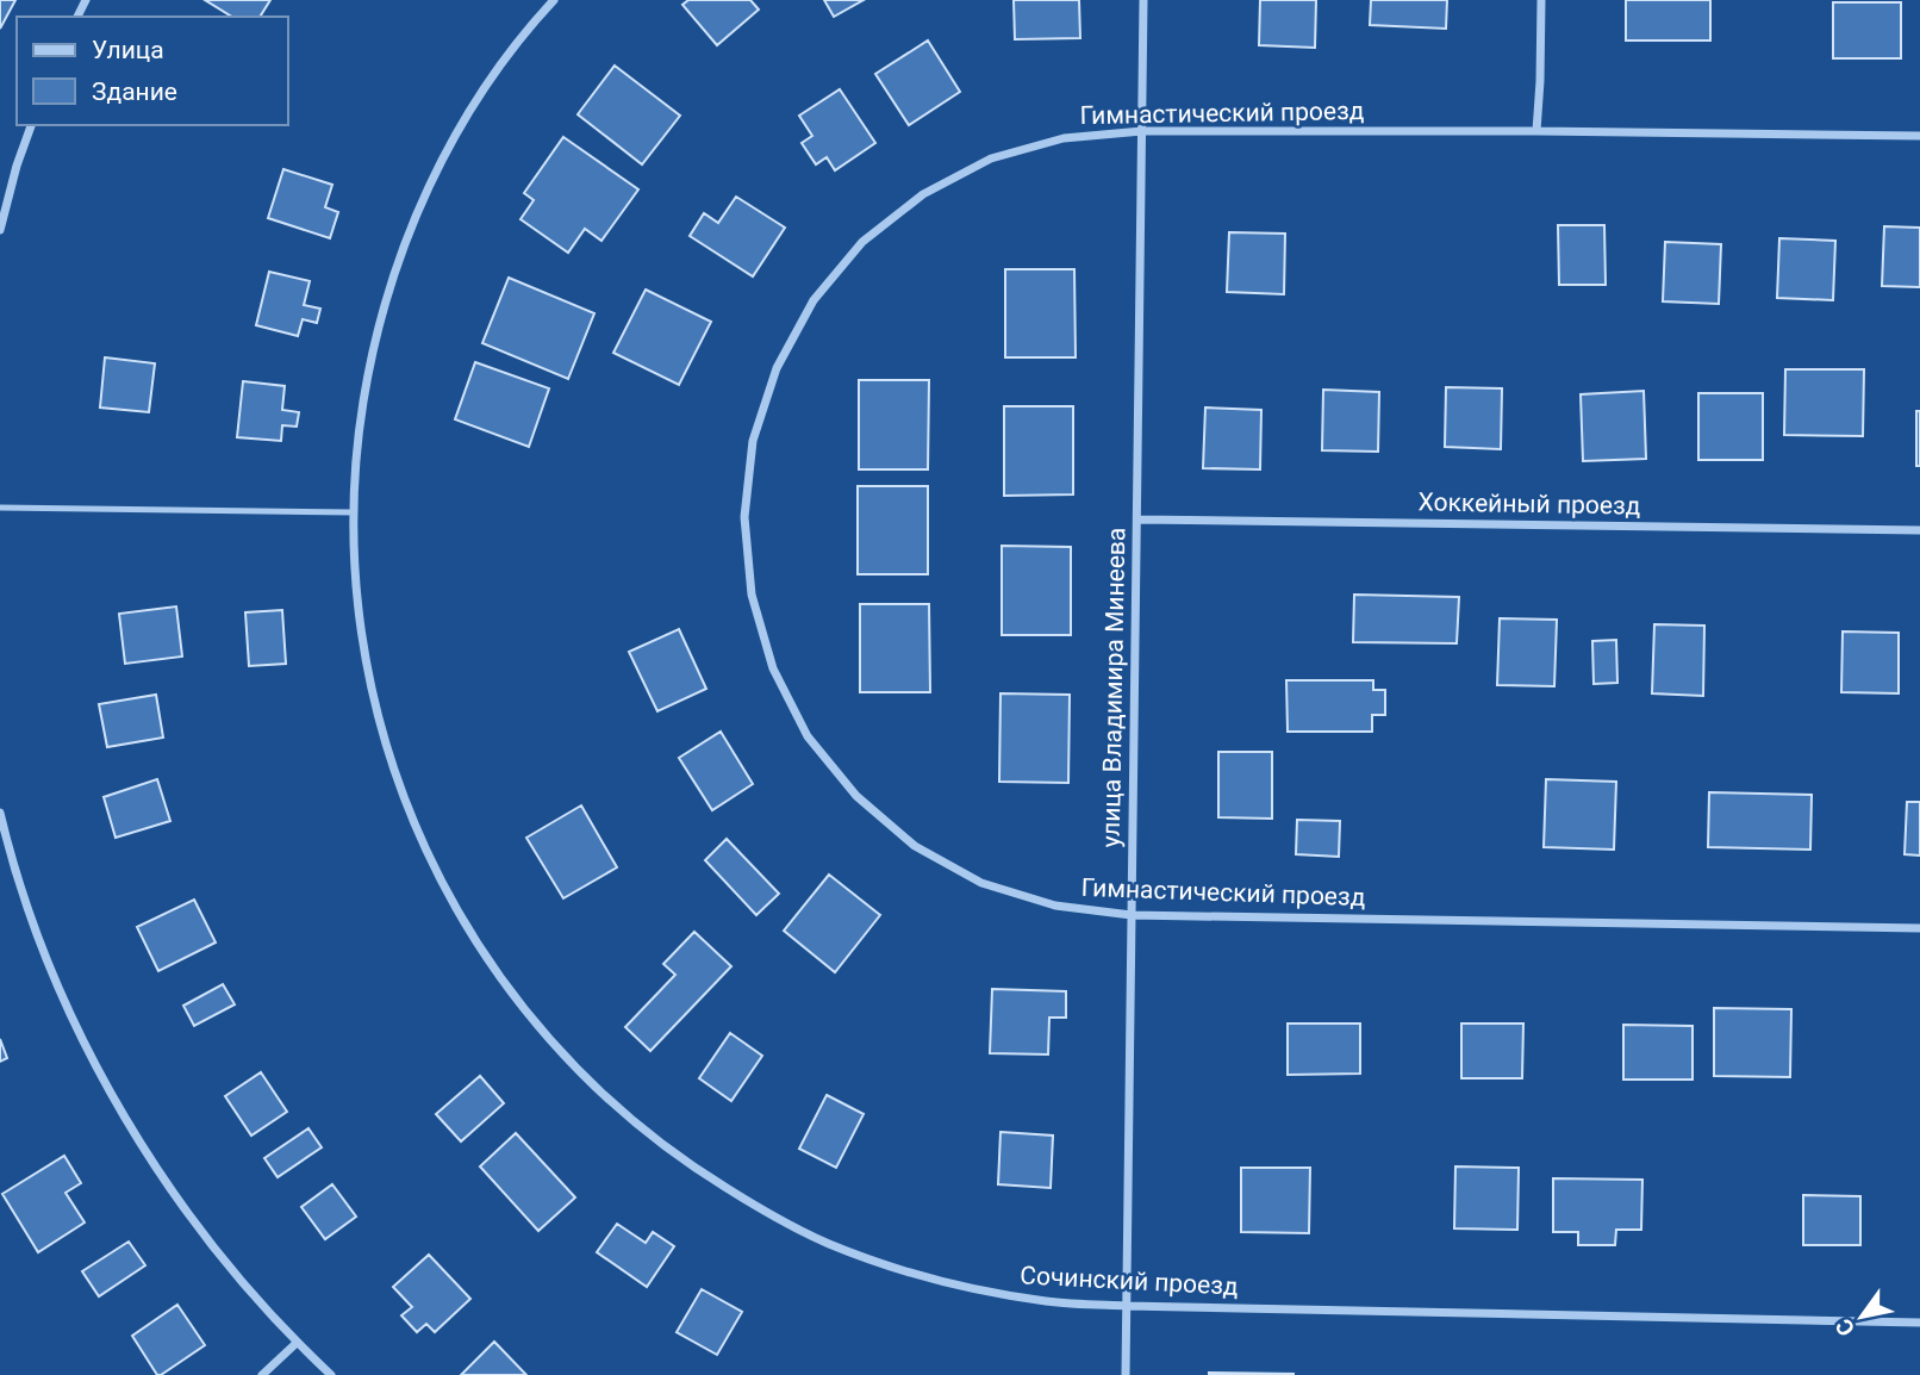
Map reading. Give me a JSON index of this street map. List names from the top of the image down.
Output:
{
  "streets": {
    "street": [
      "Гимнастический проезд",
      "Хоккейный проезд",
      "улица Владимира Минеева",
      "Сочинский проезд"
    ]
  },
  "crossings": [
    ["Гимнастический проезд", "улица Владимира Минеева"],
    ["Хоккейный проезд", "улица Владимира Минеева"],
    ["улица Владимира Минеева", "Сочинский проезд"]
  ],
  "legend": ["Улица", "Здание"],
  "north": "bottom left"
}
